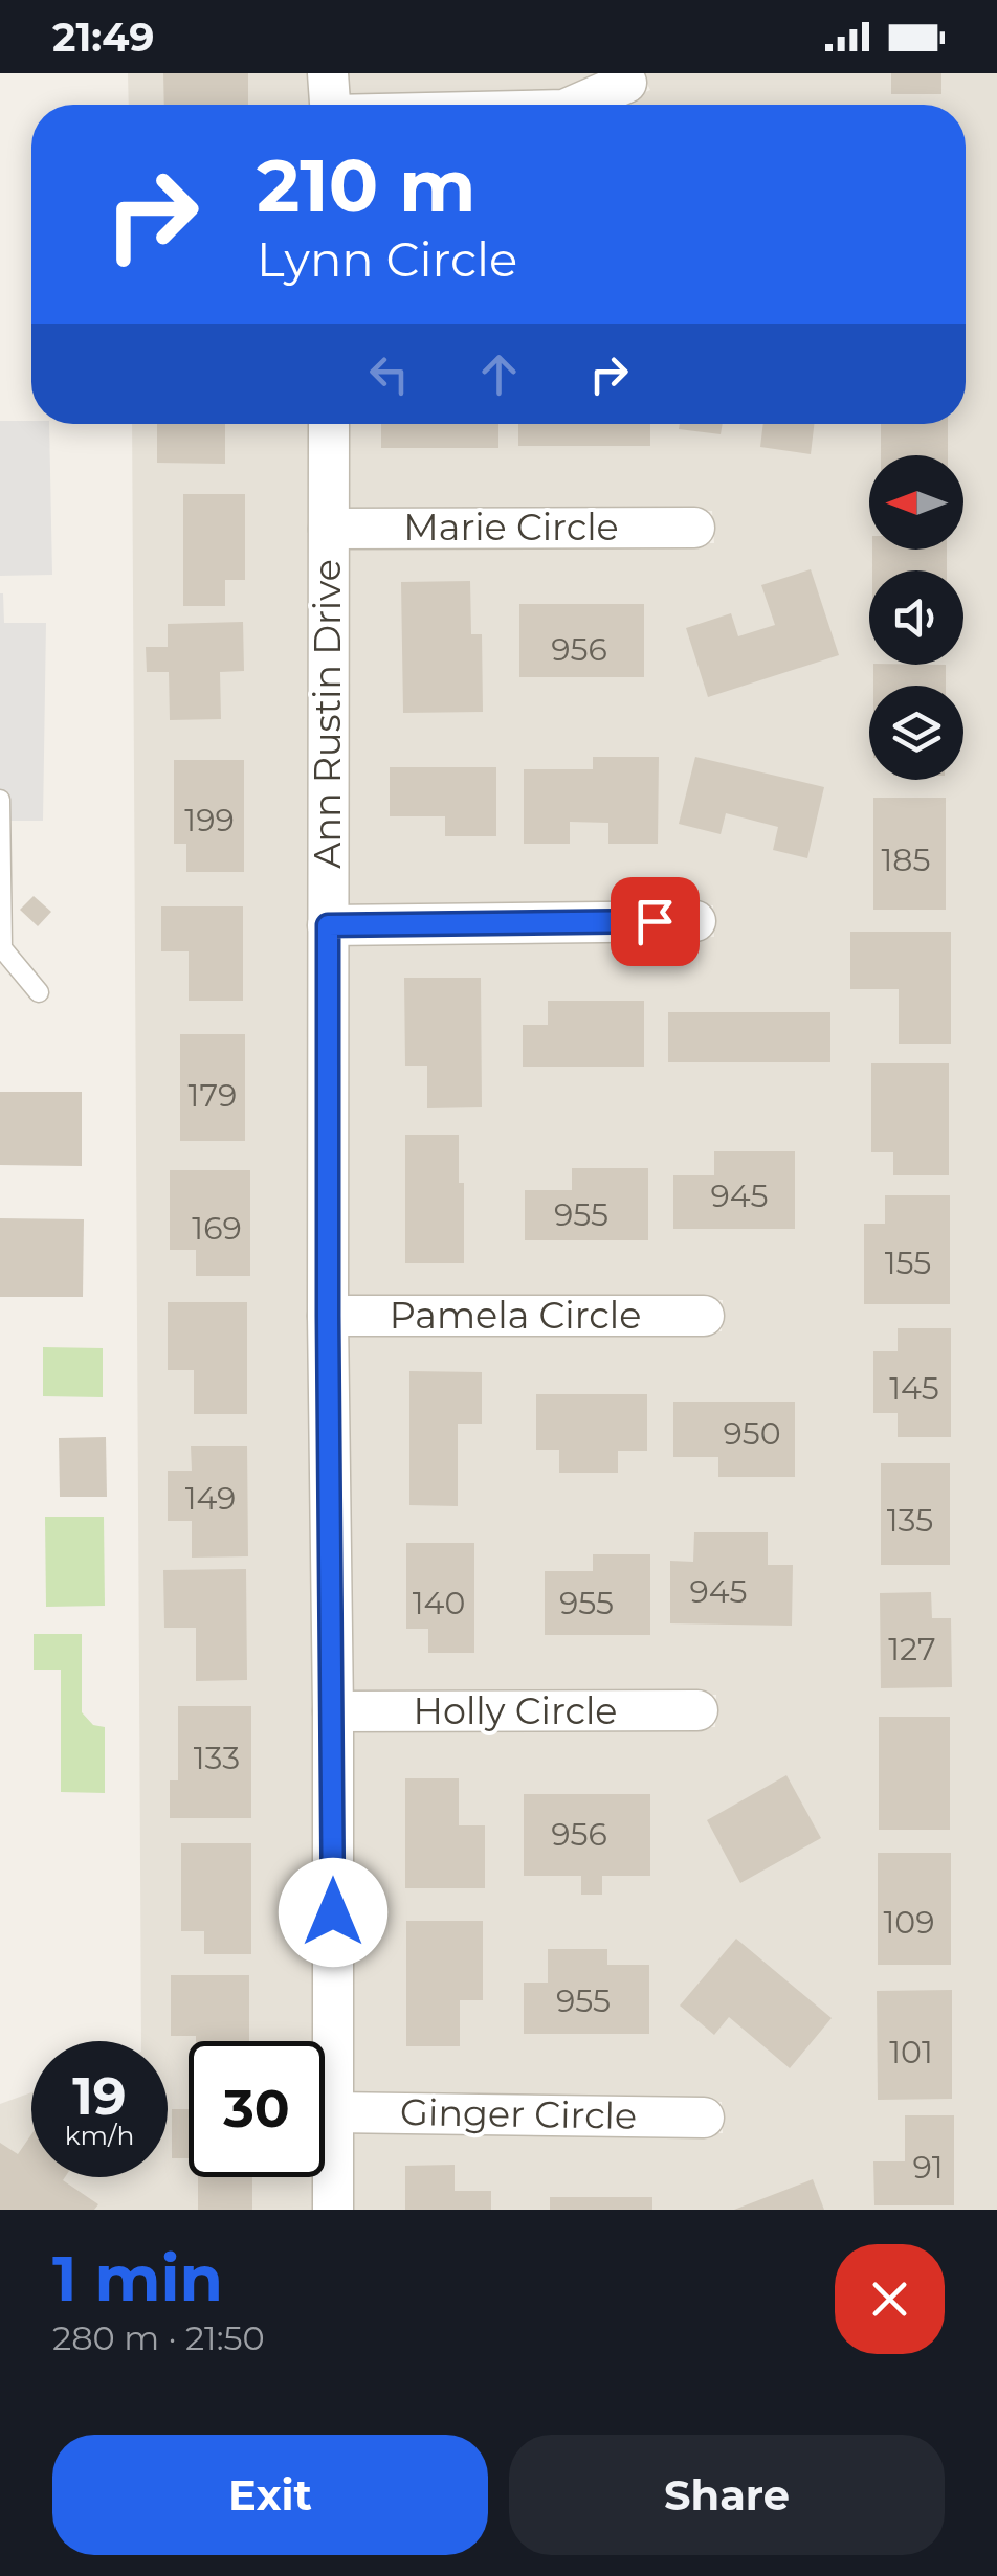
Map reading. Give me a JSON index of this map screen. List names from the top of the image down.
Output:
{
  "streets": {
    "street": [
      "Marie Circle",
      "Ann Rustin Drive",
      "Pamela Circle",
      "Holly Circle",
      "Ginger Circle"
    ]
  },
  "crossings": [
    ["Marie Circle", "Ann Rustin Drive"],
    ["Ann Rustin Drive", "Pamela Circle"],
    ["Ann Rustin Drive", "Holly Circle"],
    ["Ann Rustin Drive", "Ginger Circle"]
  ],
  "house_numbers": [
    "956",
    "199",
    "185",
    "179",
    "945",
    "955",
    "169",
    "155",
    "145",
    "950",
    "149",
    "135",
    "945",
    "140",
    "955",
    "127",
    "133",
    "956",
    "109",
    "955",
    "101",
    "91"
  ],
  "north": "left",
  "page": {
    "status": "21:49",
    "turn": ["210 m", "Lynn Circle"],
    "speed": "19 km/h",
    "limit": "30",
    "heading": ["1 min", "280 m · 21:50"],
    "buttons": ["Exit", "Share"]
  }
}
